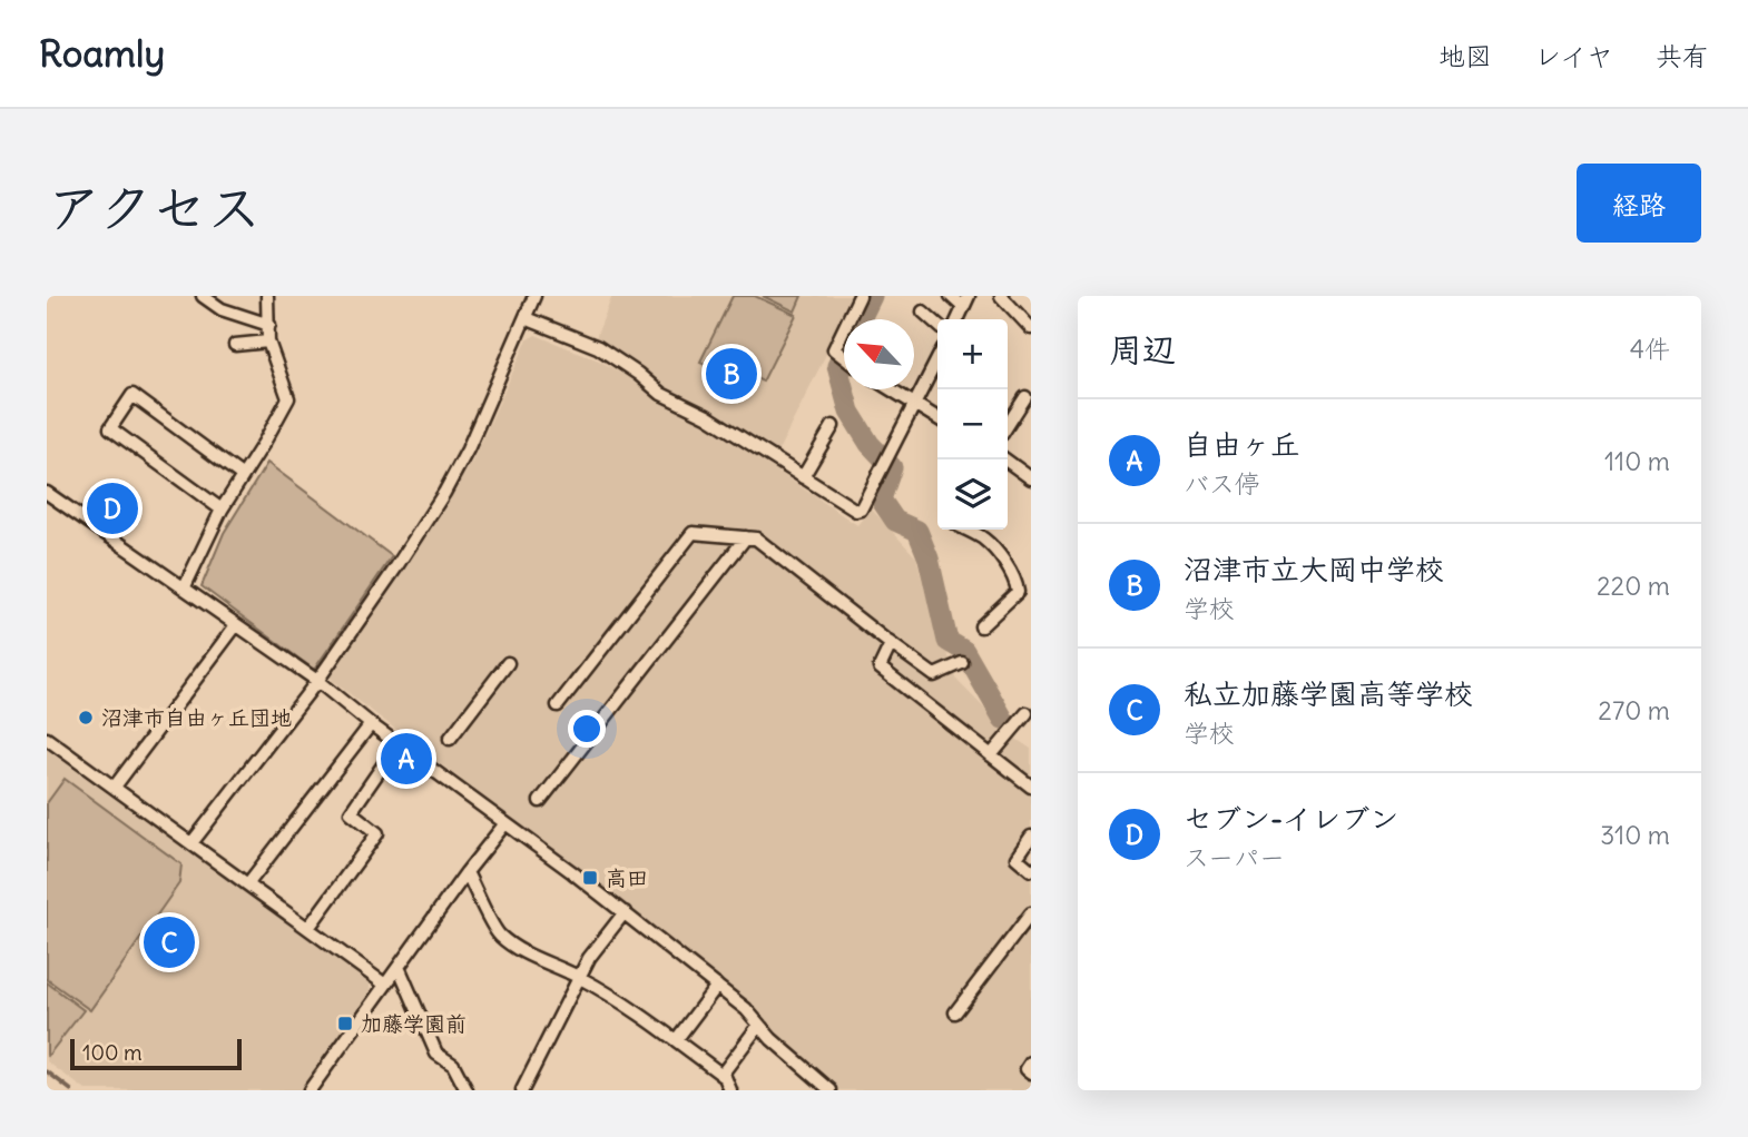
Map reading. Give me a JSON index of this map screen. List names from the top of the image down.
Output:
{
  "places": {
    "other": ["沼津市自由ヶ丘団地"],
    "transit": ["高田", "加藤学園前"]
  },
  "scale_bar": "100 m",
  "north": "top left",
  "page": {
    "header": "Roamly",
    "nav": ["地図", "レイヤ", "共有"],
    "title": "アクセス",
    "buttons": "経路",
    "heading": ["周辺", "4件"],
    "map_buttons": ["+", "−"],
    "pins": [
      "B",
      "D",
      "A",
      "C"
    ],
    "list": [
      {
        "mark": "A",
        "name": "自由ヶ丘",
        "note": "バス停",
        "value": "110 m"
      },
      {
        "mark": "B",
        "name": "沼津市立大岡中学校",
        "note": "学校",
        "value": "220 m"
      },
      {
        "mark": "C",
        "name": "私立加藤学園高等学校",
        "note": "学校",
        "value": "270 m"
      },
      {
        "mark": "D",
        "name": "セブン-イレブン",
        "note": "スーパー",
        "value": "310 m"
      }
    ],
    "scale": "100 m"
  }
}
